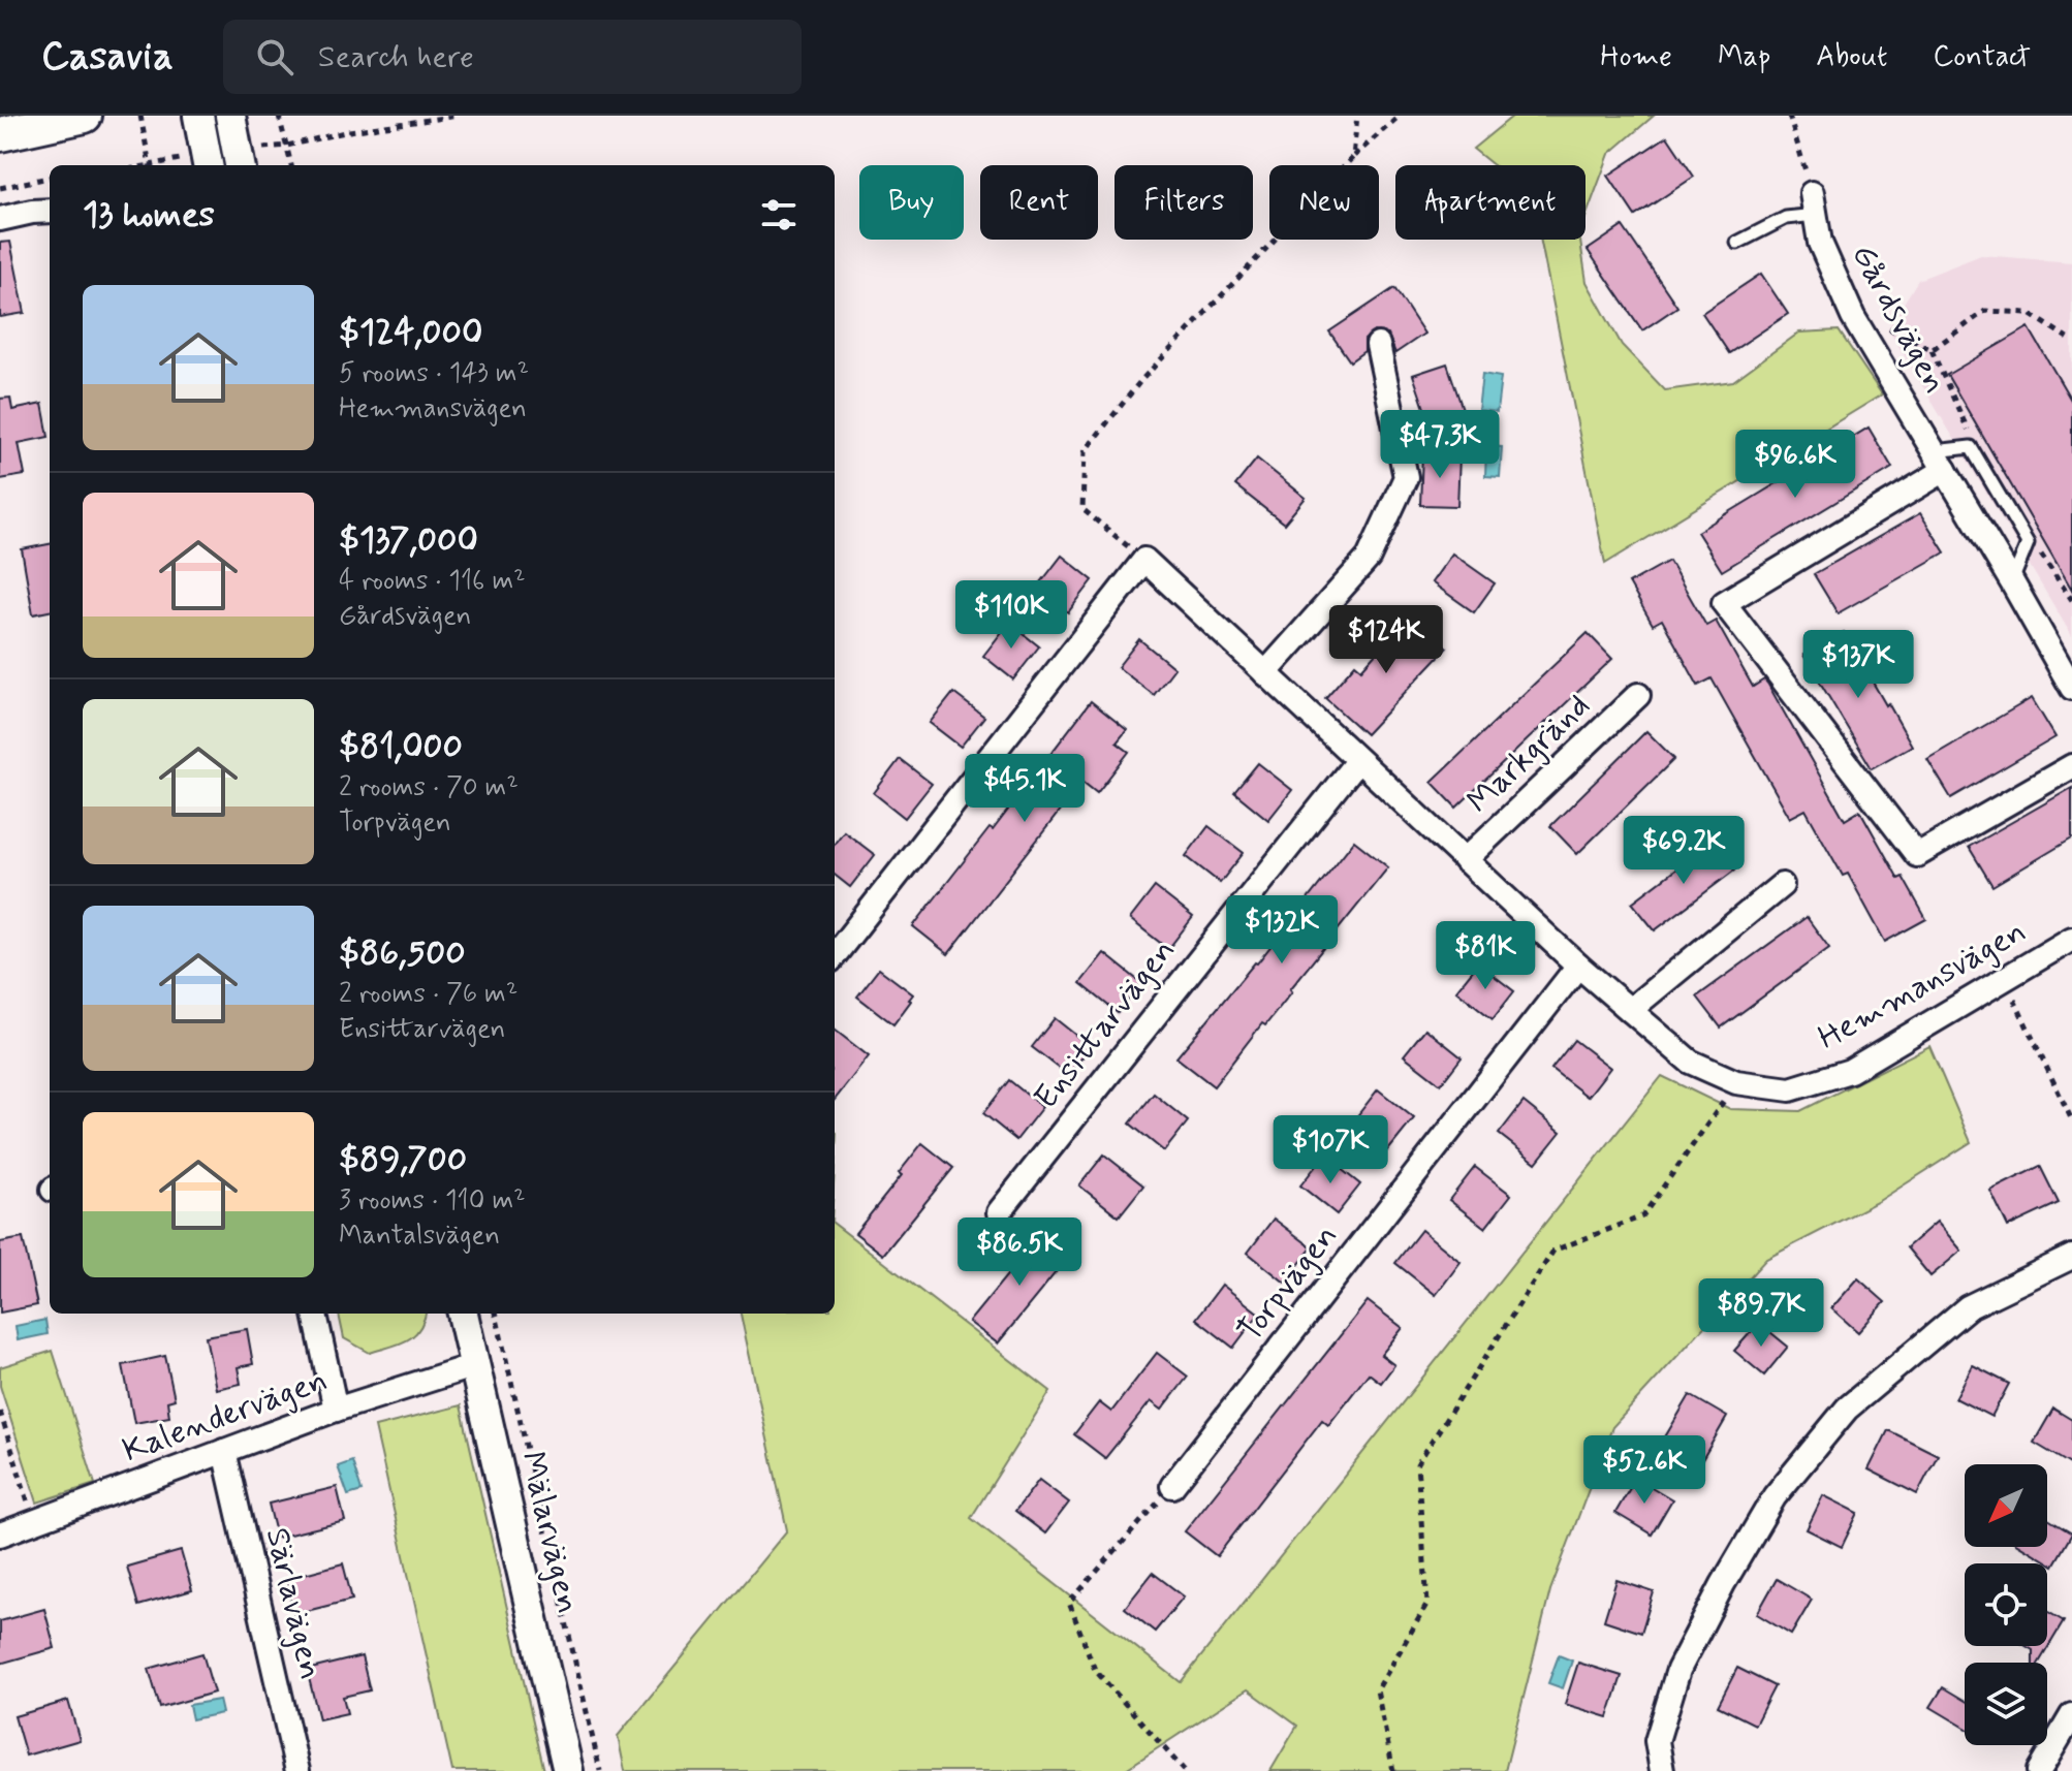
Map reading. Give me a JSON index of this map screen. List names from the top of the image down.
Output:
{
  "streets": {
    "street": [
      "Gårdsvägen",
      "Markgränd",
      "Hemmansvägen",
      "Ensittarvägen",
      "Torpvägen",
      "Kalendervägen",
      "Mälarvägen",
      "Särlavägen"
    ]
  },
  "crossings": [
    ["Markgränd", "Hemmansvägen"],
    ["Hemmansvägen", "Ensittarvägen"],
    ["Hemmansvägen", "Torpvägen"],
    ["Kalendervägen", "Mälarvägen"],
    ["Kalendervägen", "Särlavägen"]
  ],
  "north": "bottom left",
  "page": {
    "header": "Casavia",
    "search": "Search here",
    "nav": [
      "Home",
      "Map",
      "About",
      "Contact"
    ],
    "chip": [
      "Buy",
      "Rent",
      "Filters",
      "New",
      "Apartment"
    ],
    "heading": "13 homes",
    "list": [
      {
        "name": "$124,000",
        "note": "5 rooms · 143 m² · Hemmansvägen"
      },
      {
        "name": "$137,000",
        "note": "4 rooms · 116 m² · Gårdsvägen"
      },
      {
        "name": "$81,000",
        "note": "2 rooms · 70 m² · Torpvägen"
      },
      {
        "name": "$86,500",
        "note": "2 rooms · 76 m² · Ensittarvägen"
      },
      {
        "name": "$89,700",
        "note": "3 rooms · 110 m² · Mantalsvägen"
      }
    ],
    "price": [
      "$47.3K",
      "$96.6K",
      "$110K",
      "$124K",
      "$137K",
      "$45.1K",
      "$69.2K",
      "$132K",
      "$81K",
      "$107K",
      "$86.5K",
      "$89.7K",
      "$52.6K"
    ]
  }
}
